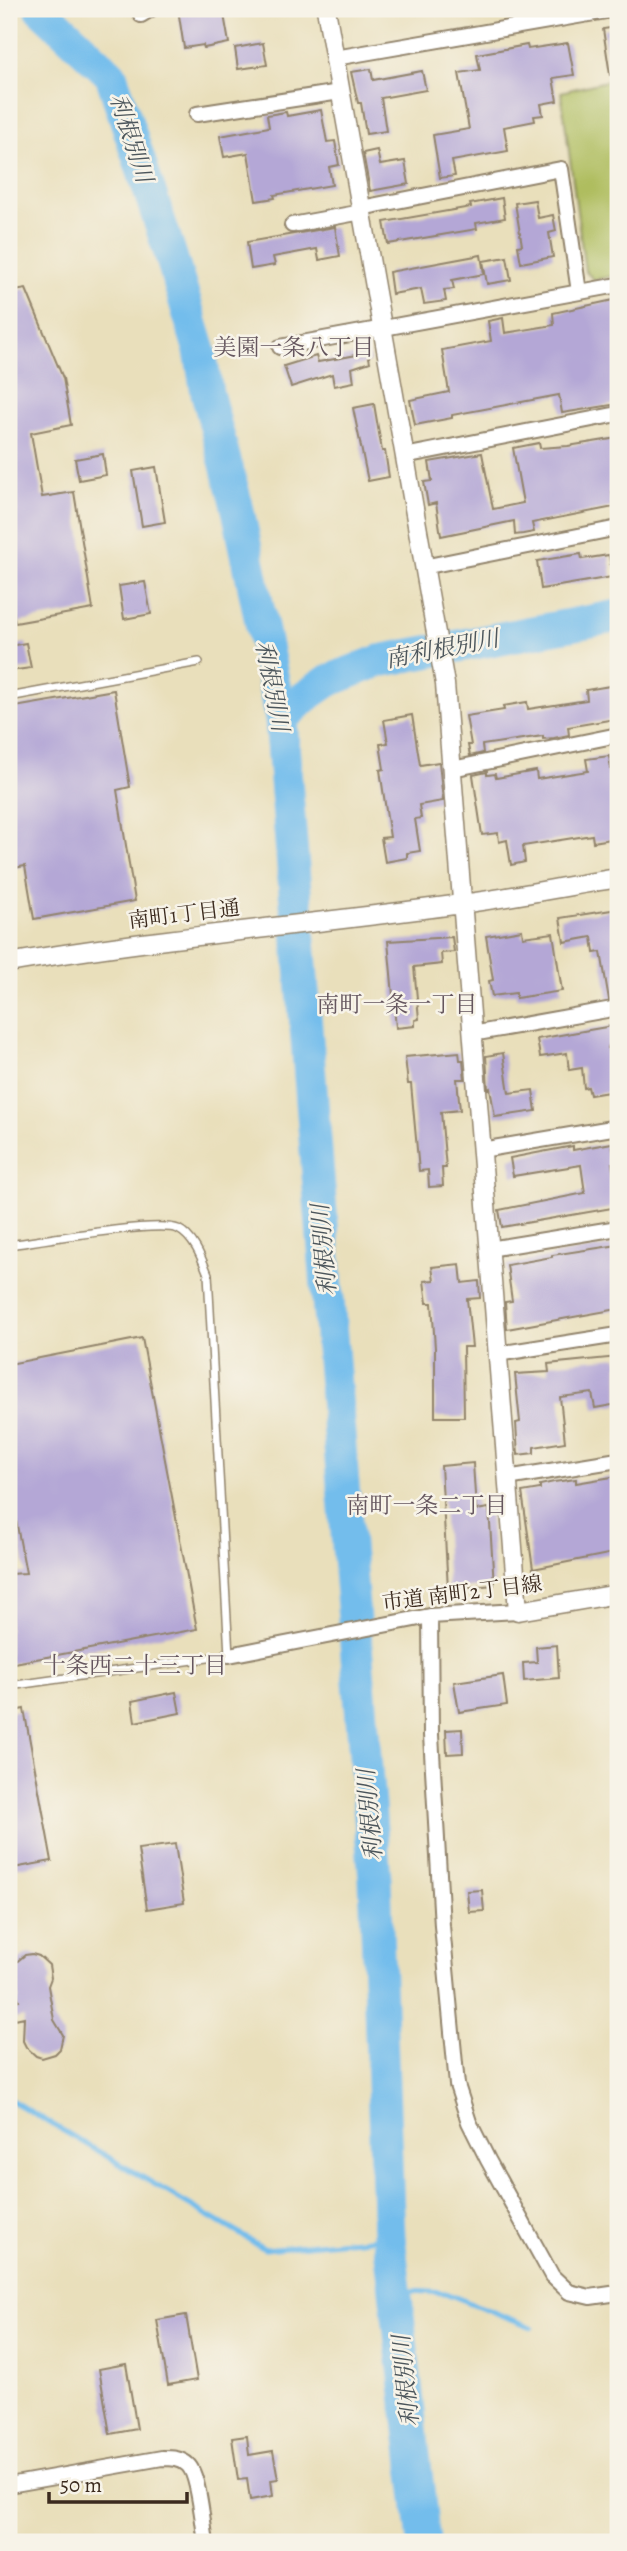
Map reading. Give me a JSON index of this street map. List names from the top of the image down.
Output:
{
  "streets": {
    "street": ["南町1丁目通", "市道 南町2丁目線"]
  },
  "districts": [
    "美園一条八丁目",
    "南町一条一丁目",
    "南町一条二丁目",
    "十条西二十三丁目"
  ],
  "water": ["利根別川", "南利根別川"],
  "scale_bar": "50 m"
}
